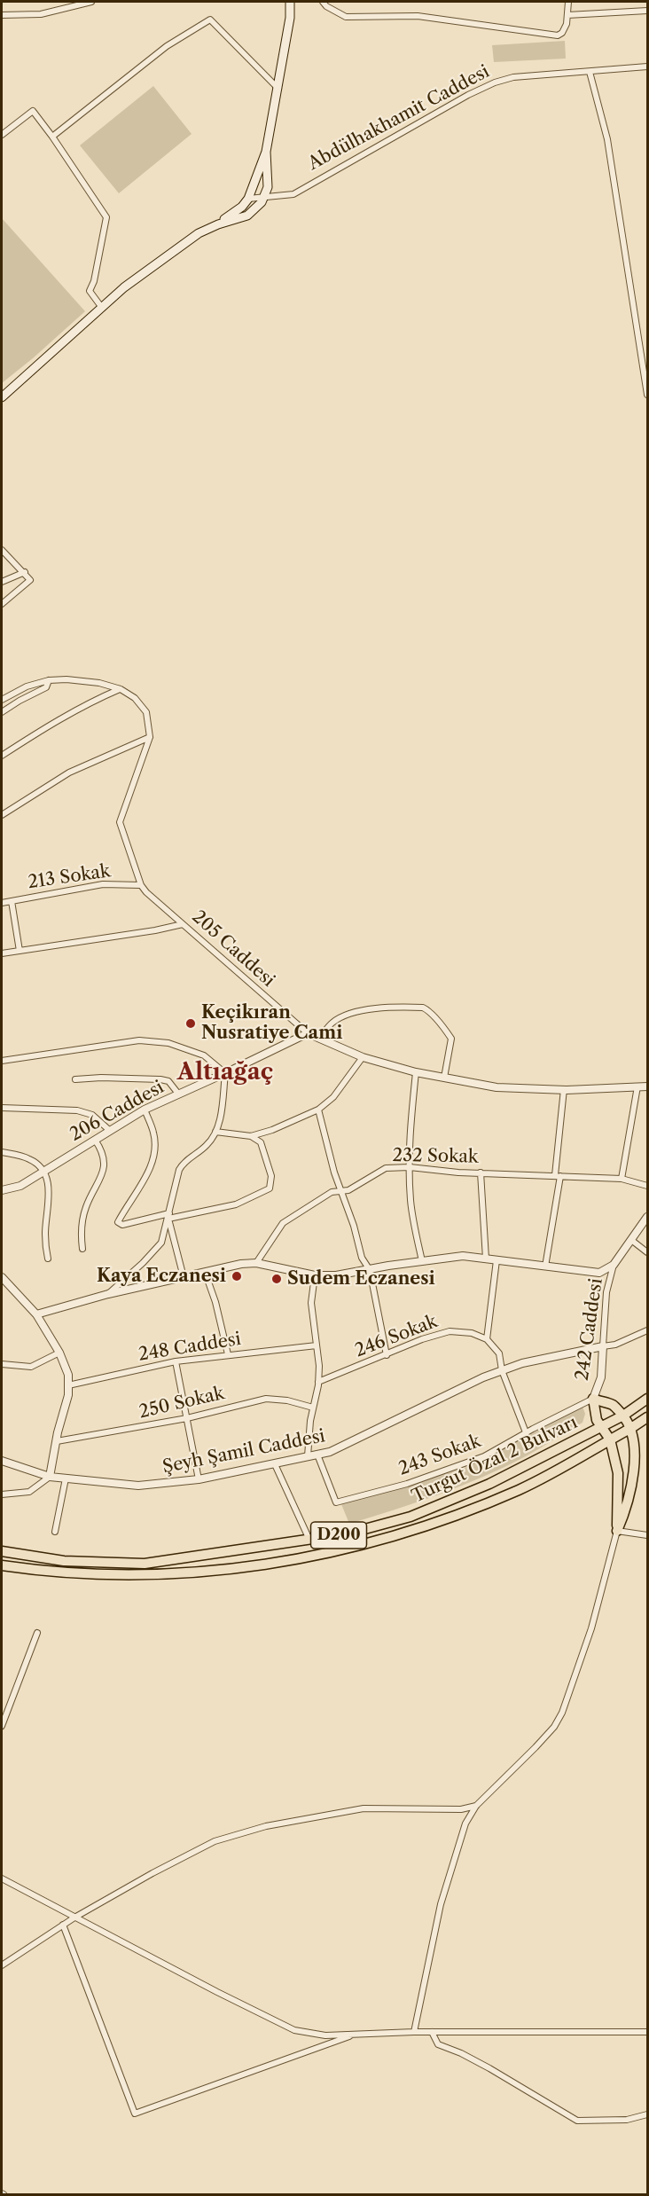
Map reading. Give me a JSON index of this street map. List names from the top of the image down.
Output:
{
  "streets": {
    "highway": ["Turgut Özal 2 Bulvarı", "D200"],
    "street": [
      "Abdülhakhamit Caddesi",
      "213 Sokak",
      "205 Caddesi",
      "206 Caddesi",
      "232 Sokak",
      "242 Caddesi",
      "246 Sokak",
      "248 Caddesi",
      "250 Sokak",
      "Şeyh Şamil Caddesi",
      "243 Sokak"
    ]
  },
  "crossings": [
    ["213 Sokak", "205 Caddesi"],
    ["205 Caddesi", "206 Caddesi"],
    ["242 Caddesi", "Şeyh Şamil Caddesi"],
    ["242 Caddesi", "243 Sokak"],
    ["Şeyh Şamil Caddesi", "243 Sokak"]
  ],
  "districts": ["Altıağaç"],
  "places": ["Keçikıran Nusratiye Cami", "Kaya Eczanesi", "Sudem Eczanesi"]
}
